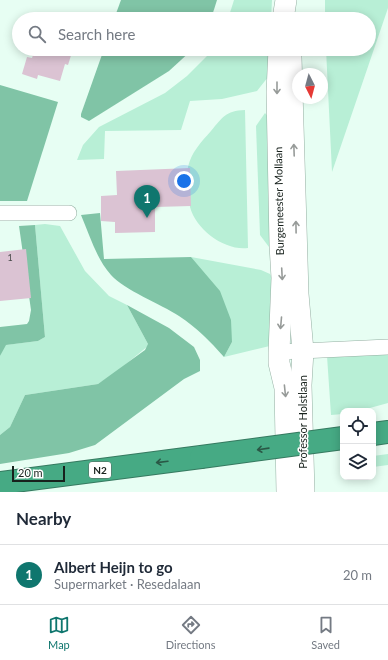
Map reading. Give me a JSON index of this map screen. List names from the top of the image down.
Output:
{
  "streets": {
    "highway": ["N2"],
    "main road": ["Burgemeester Mollaan", "Professor Holstlaan"]
  },
  "crossings": [
    ["Burgemeester Mollaan", "Professor Holstlaan"]
  ],
  "house_numbers": ["1"],
  "scale_bar": "20 m",
  "north": "bottom",
  "page": {
    "search": "Search here",
    "pins": "1",
    "scale": "20 m",
    "heading": "Nearby",
    "list": [
      {
        "mark": "1",
        "name": "Albert Heijn to go",
        "note": "Supermarket · Resedalaan",
        "value": "20 m"
      }
    ],
    "nav": ["Map", "Directions", "Saved"]
  }
}
